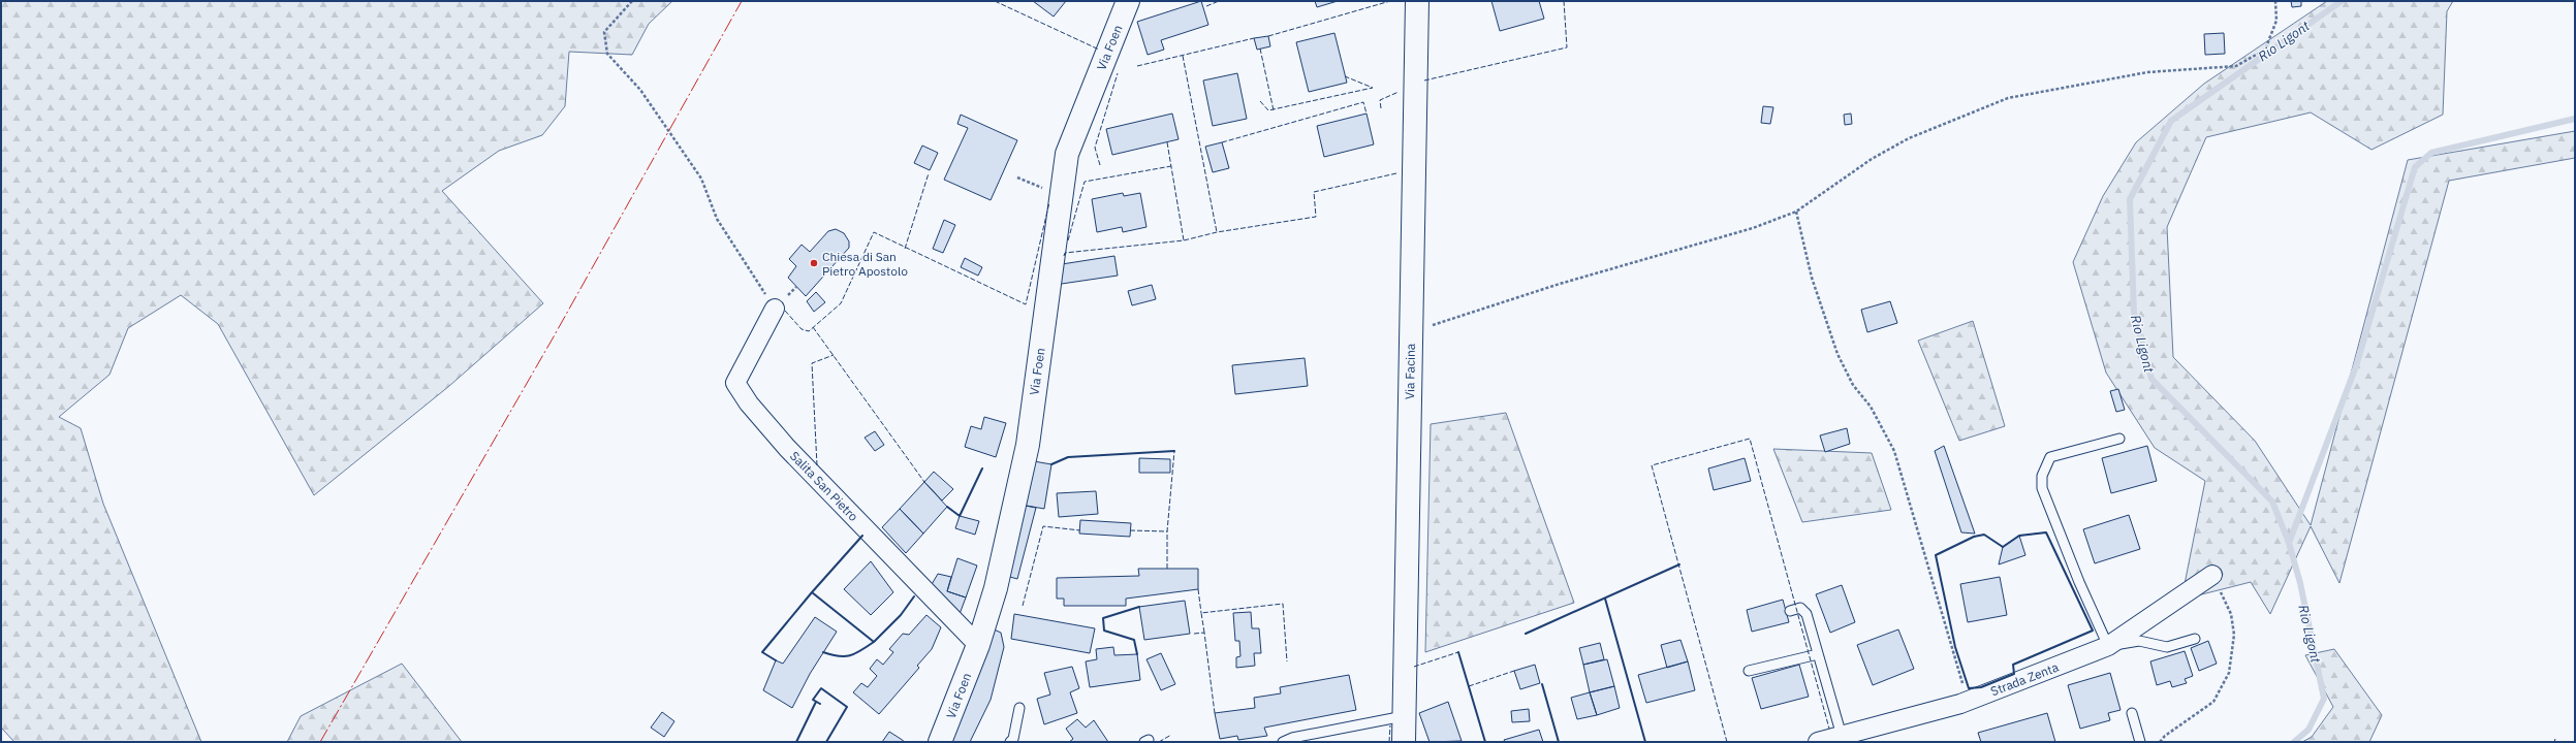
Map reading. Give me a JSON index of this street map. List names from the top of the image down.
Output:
{
  "streets": {
    "street": [
      "Via Foen",
      "Via Facina",
      "Salita San Pietro",
      "Strada Zenta"
    ]
  },
  "crossings": [
    ["Via Foen", "Salita San Pietro"]
  ],
  "water": ["Rio Ligont"],
  "places": ["Chiesa di San Pietro Apostolo"]
}
